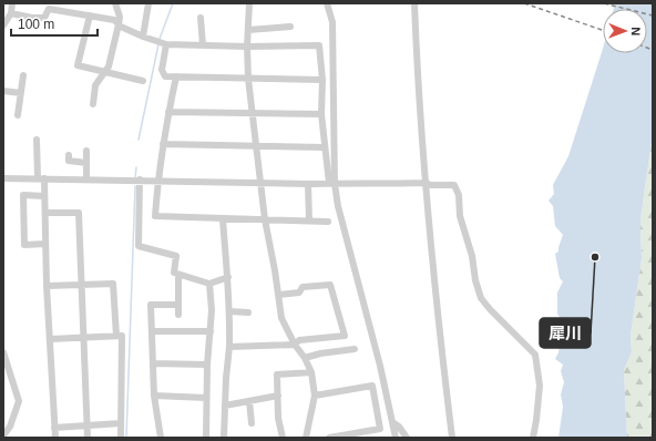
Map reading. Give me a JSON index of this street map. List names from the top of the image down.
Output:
{
  "places": ["犀川"],
  "scale_bar": "100 m",
  "north": "right"
}
